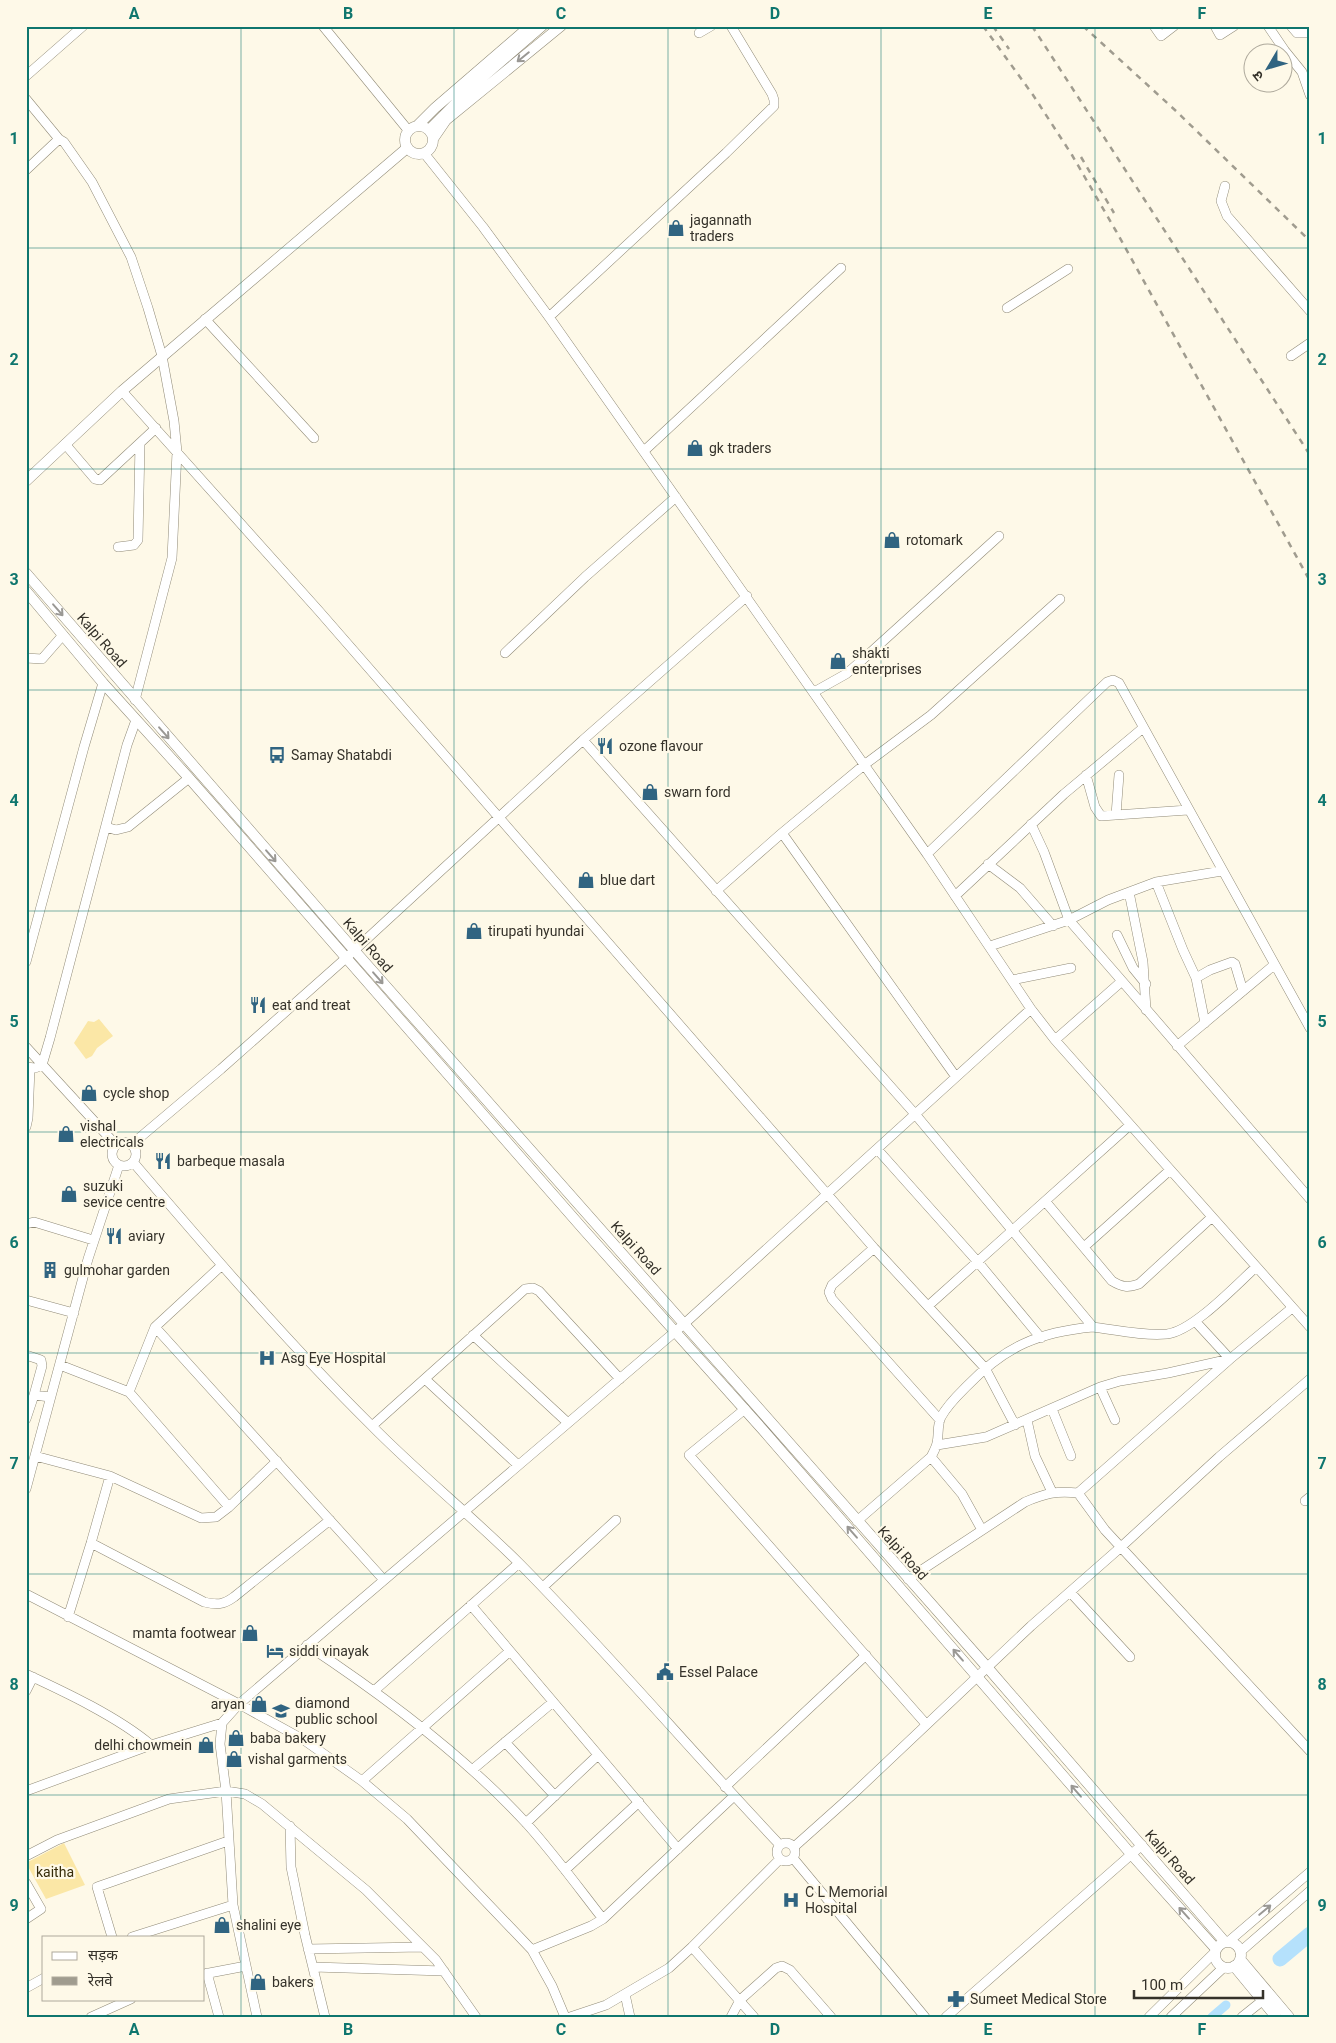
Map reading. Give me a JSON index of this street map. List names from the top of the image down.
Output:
{
  "streets": {
    "main road": ["Kalpi Road"]
  },
  "parks": ["kaitha"],
  "places": {
    "shop": [
      "jagannath traders",
      "gk traders",
      "rotomark",
      "shakti enterprises",
      "swarn ford",
      "blue dart",
      "tirupati hyundai",
      "cycle shop",
      "vishal electricals",
      "suzuki sevice centre",
      "mamta footwear",
      "aryan",
      "baba bakery",
      "delhi chowmein",
      "vishal garments",
      "shalini eye",
      "bakers"
    ],
    "restaurant": [
      "ozone flavour",
      "eat and treat",
      "barbeque masala",
      "aviary"
    ],
    "bus stop": ["Samay Shatabdi"],
    "building": ["gulmohar garden"],
    "hospital": ["Asg Eye Hospital", "C L Memorial Hospital"],
    "hotel": ["siddi vinayak"],
    "public building": ["Essel Palace"],
    "school or university": ["diamond public school"],
    "pharmacy": ["Sumeet Medical Store"]
  },
  "legend": ["सड़क", "रेलवे"],
  "scale_bar": "100 m",
  "north": "bottom left",
  "grid": {
    "columns": [
      "A",
      "B",
      "C",
      "D",
      "E",
      "F"
    ],
    "rows": [
      "1",
      "2",
      "3",
      "4",
      "5",
      "6",
      "7",
      "8",
      "9"
    ]
  }
}
